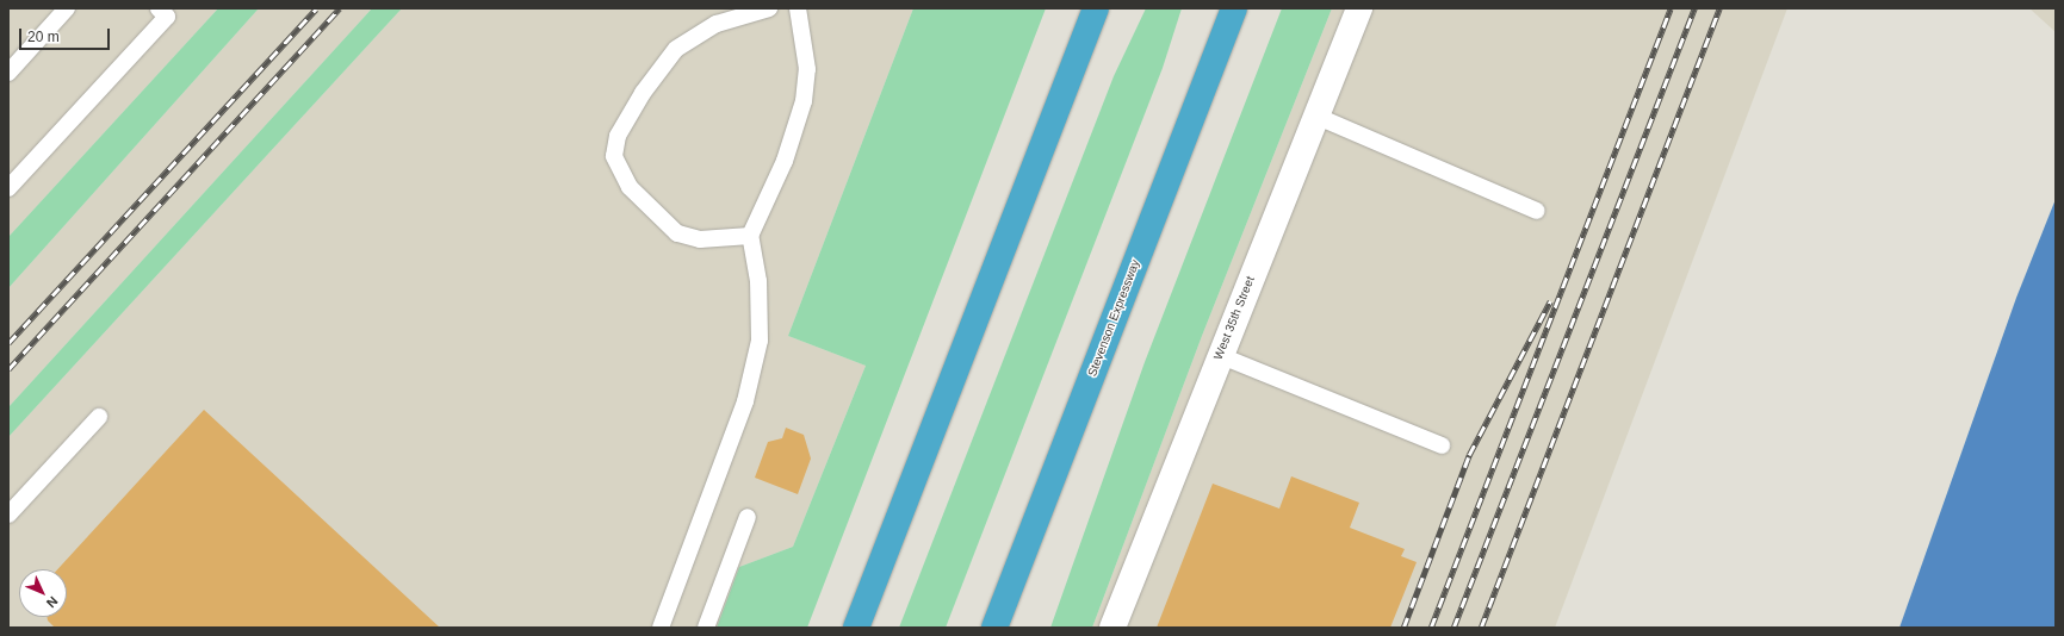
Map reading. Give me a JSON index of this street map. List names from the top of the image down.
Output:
{
  "streets": {
    "highway": ["Stevenson Expressway"],
    "street": ["West 35th Street"]
  },
  "scale_bar": "20 m",
  "north": "bottom right"
}
